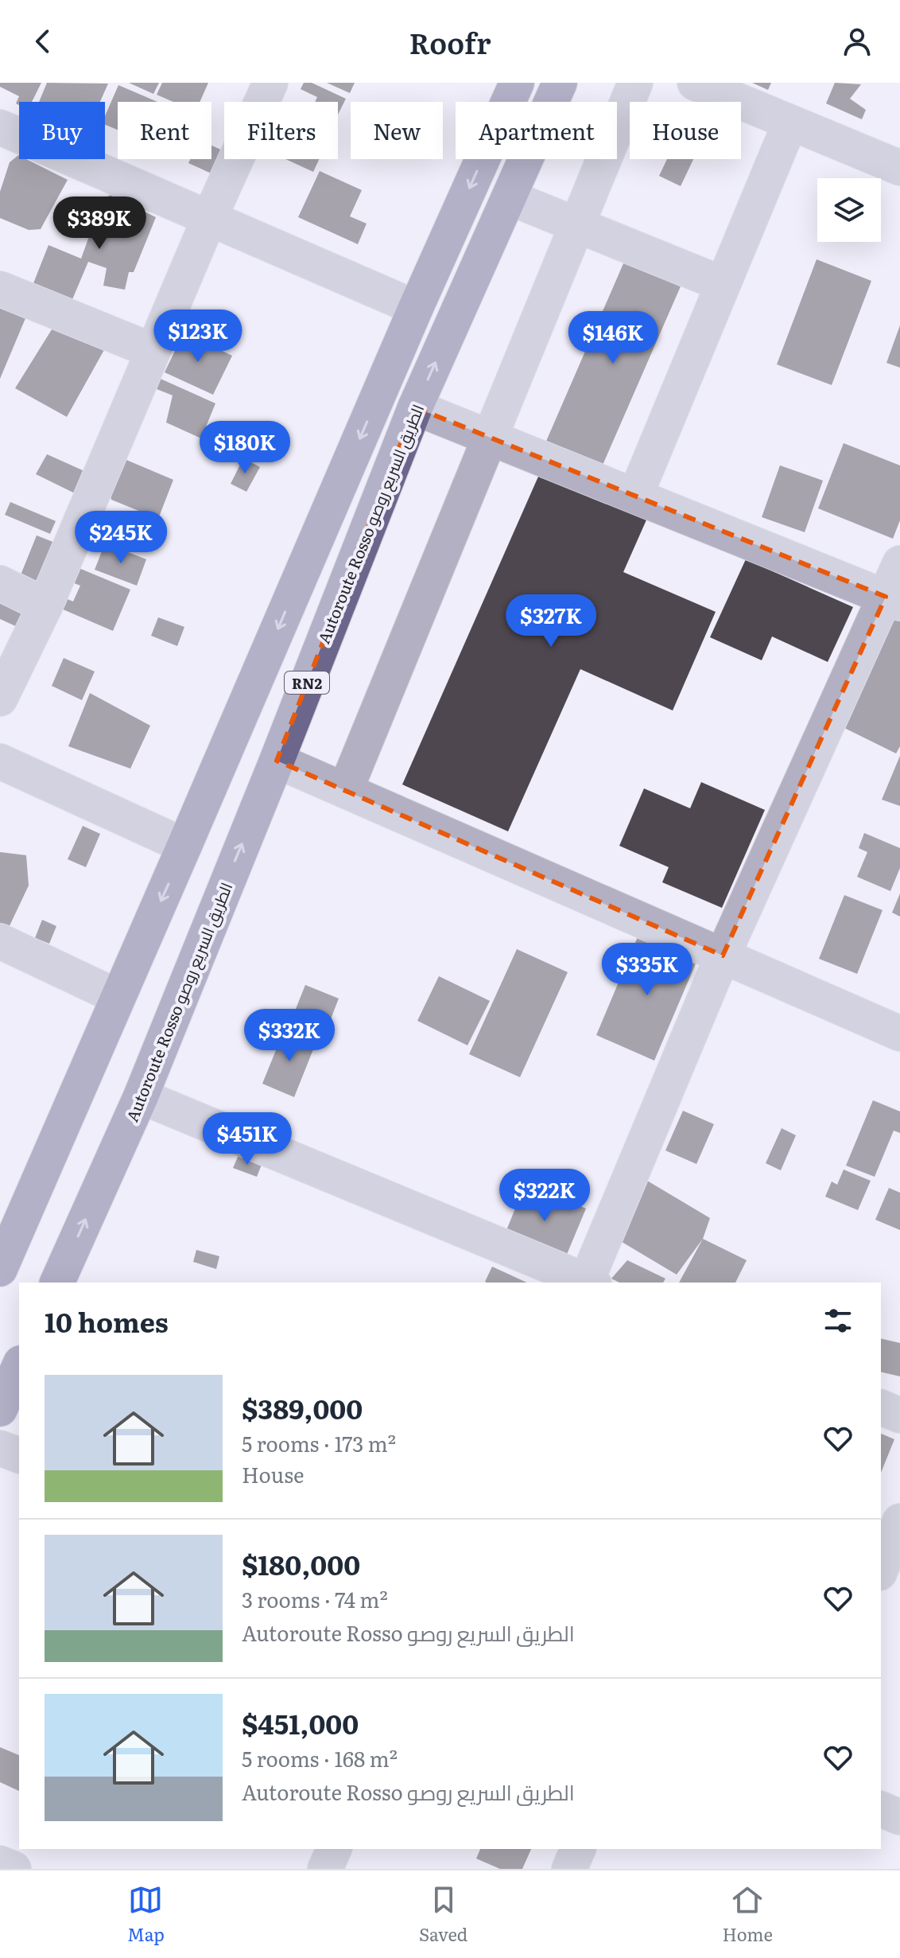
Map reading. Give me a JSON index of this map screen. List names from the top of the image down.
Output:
{
  "streets": {
    "highway": ["Autoroute Rosso الطريق السريع روصو", "RN2"]
  },
  "page": {
    "header": "Roofr",
    "chip": [
      "Buy",
      "Rent",
      "Filters",
      "New",
      "Apartment",
      "House"
    ],
    "price": [
      "$389K",
      "$123K",
      "$146K",
      "$180K",
      "$245K",
      "$327K",
      "$335K",
      "$332K",
      "$451K",
      "$322K"
    ],
    "heading": "10 homes",
    "list": [
      {
        "name": "$389,000",
        "note": "5 rooms · 173 m² · House"
      },
      {
        "name": "$180,000",
        "note": "3 rooms · 74 m² · Autoroute Rosso الطريق السريع روصو"
      },
      {
        "name": "$451,000",
        "note": "5 rooms · 168 m² · Autoroute Rosso الطريق السريع روصو"
      }
    ],
    "tabs": ["Map", "Saved", "Home"]
  }
}
